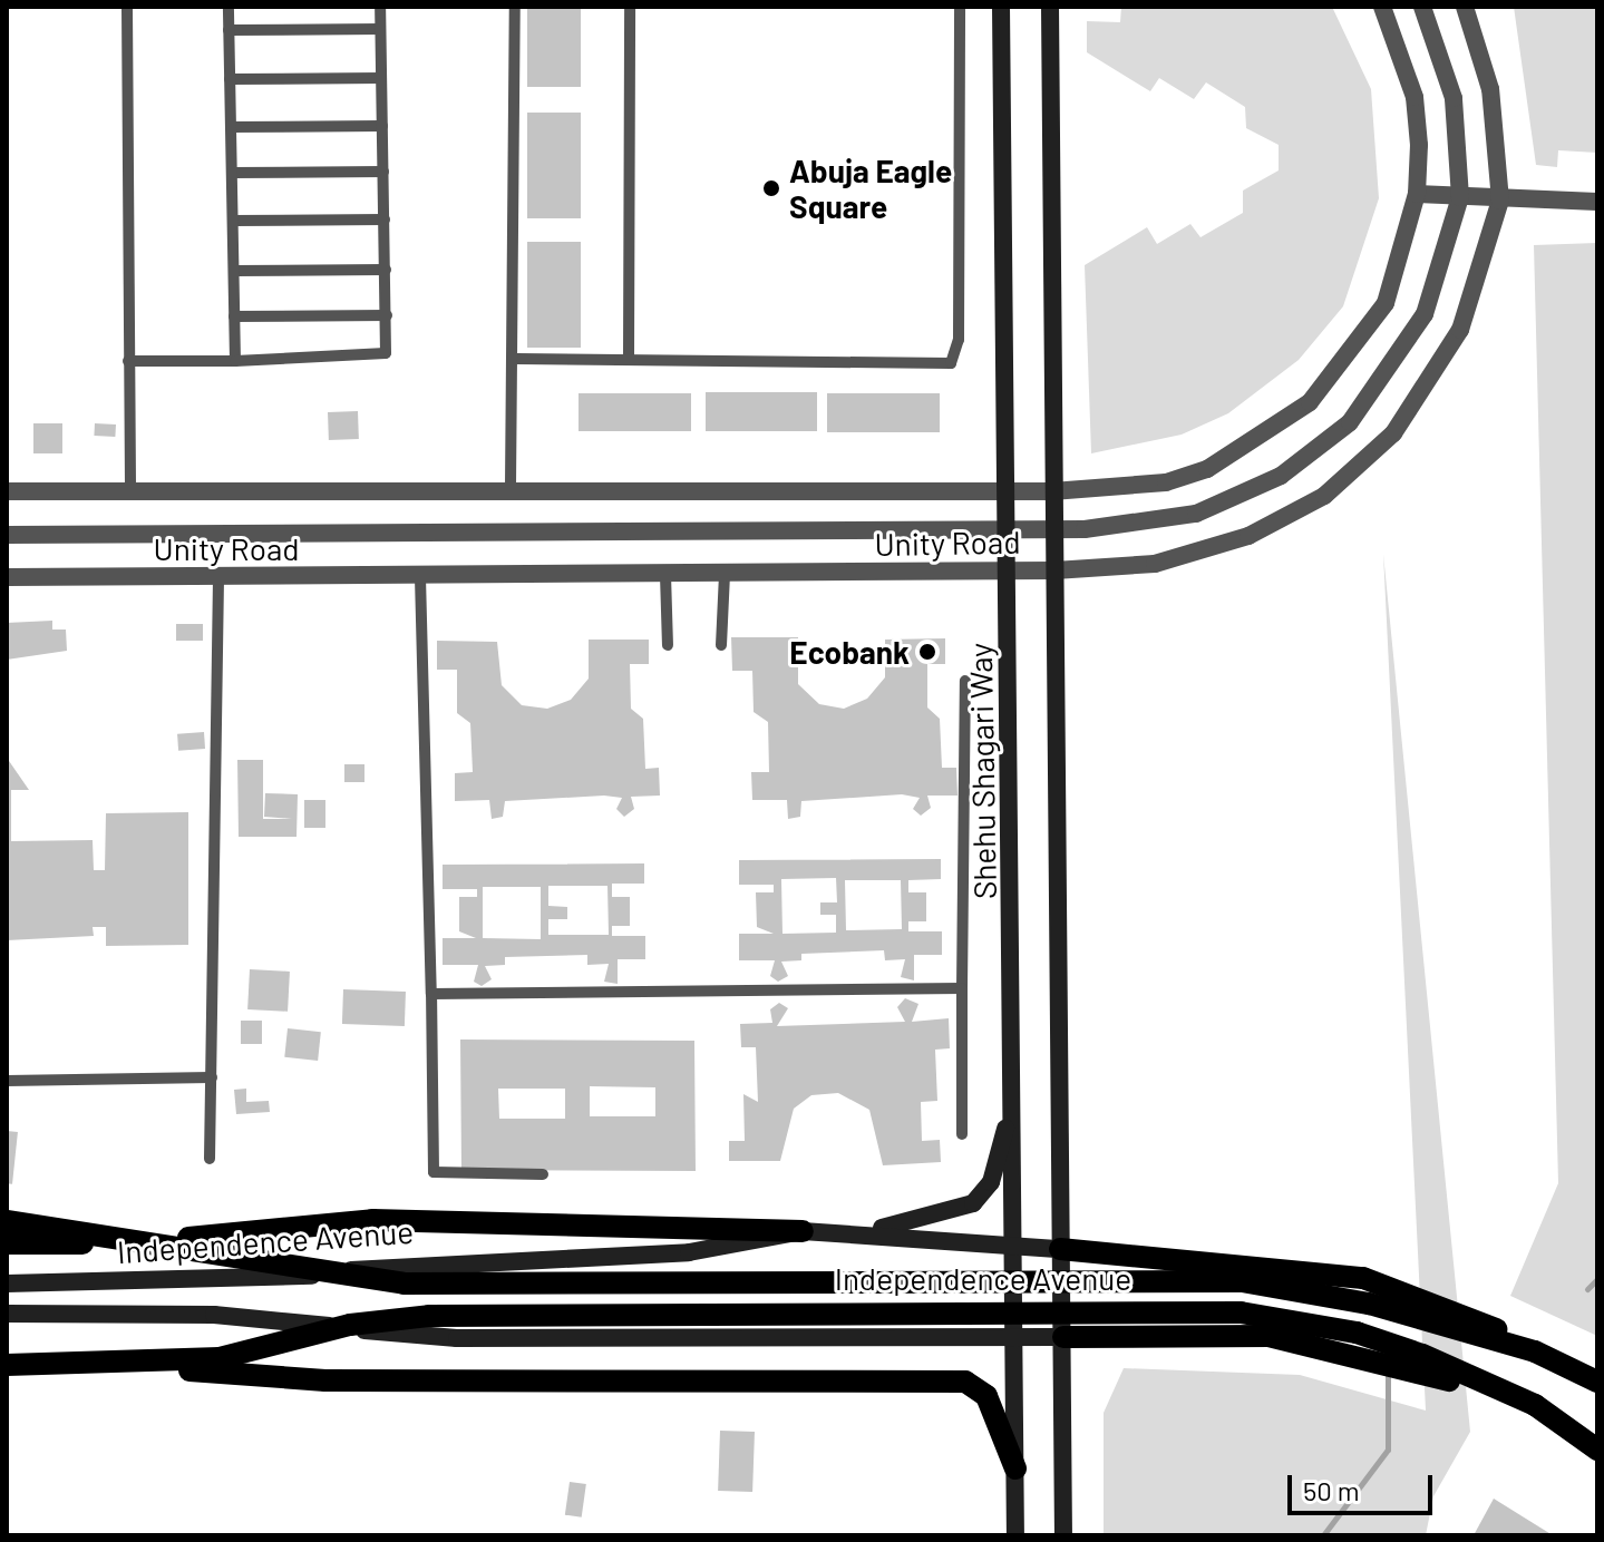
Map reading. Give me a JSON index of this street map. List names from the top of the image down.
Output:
{
  "streets": {
    "main road": ["Shehu Shagari Way", "Independence Avenue"],
    "street": ["Unity Road"]
  },
  "crossings": [
    ["Unity Road", "Shehu Shagari Way"],
    ["Shehu Shagari Way", "Independence Avenue"]
  ],
  "places": ["Abuja Eagle Square", "Ecobank"],
  "scale_bar": "50 m"
}
